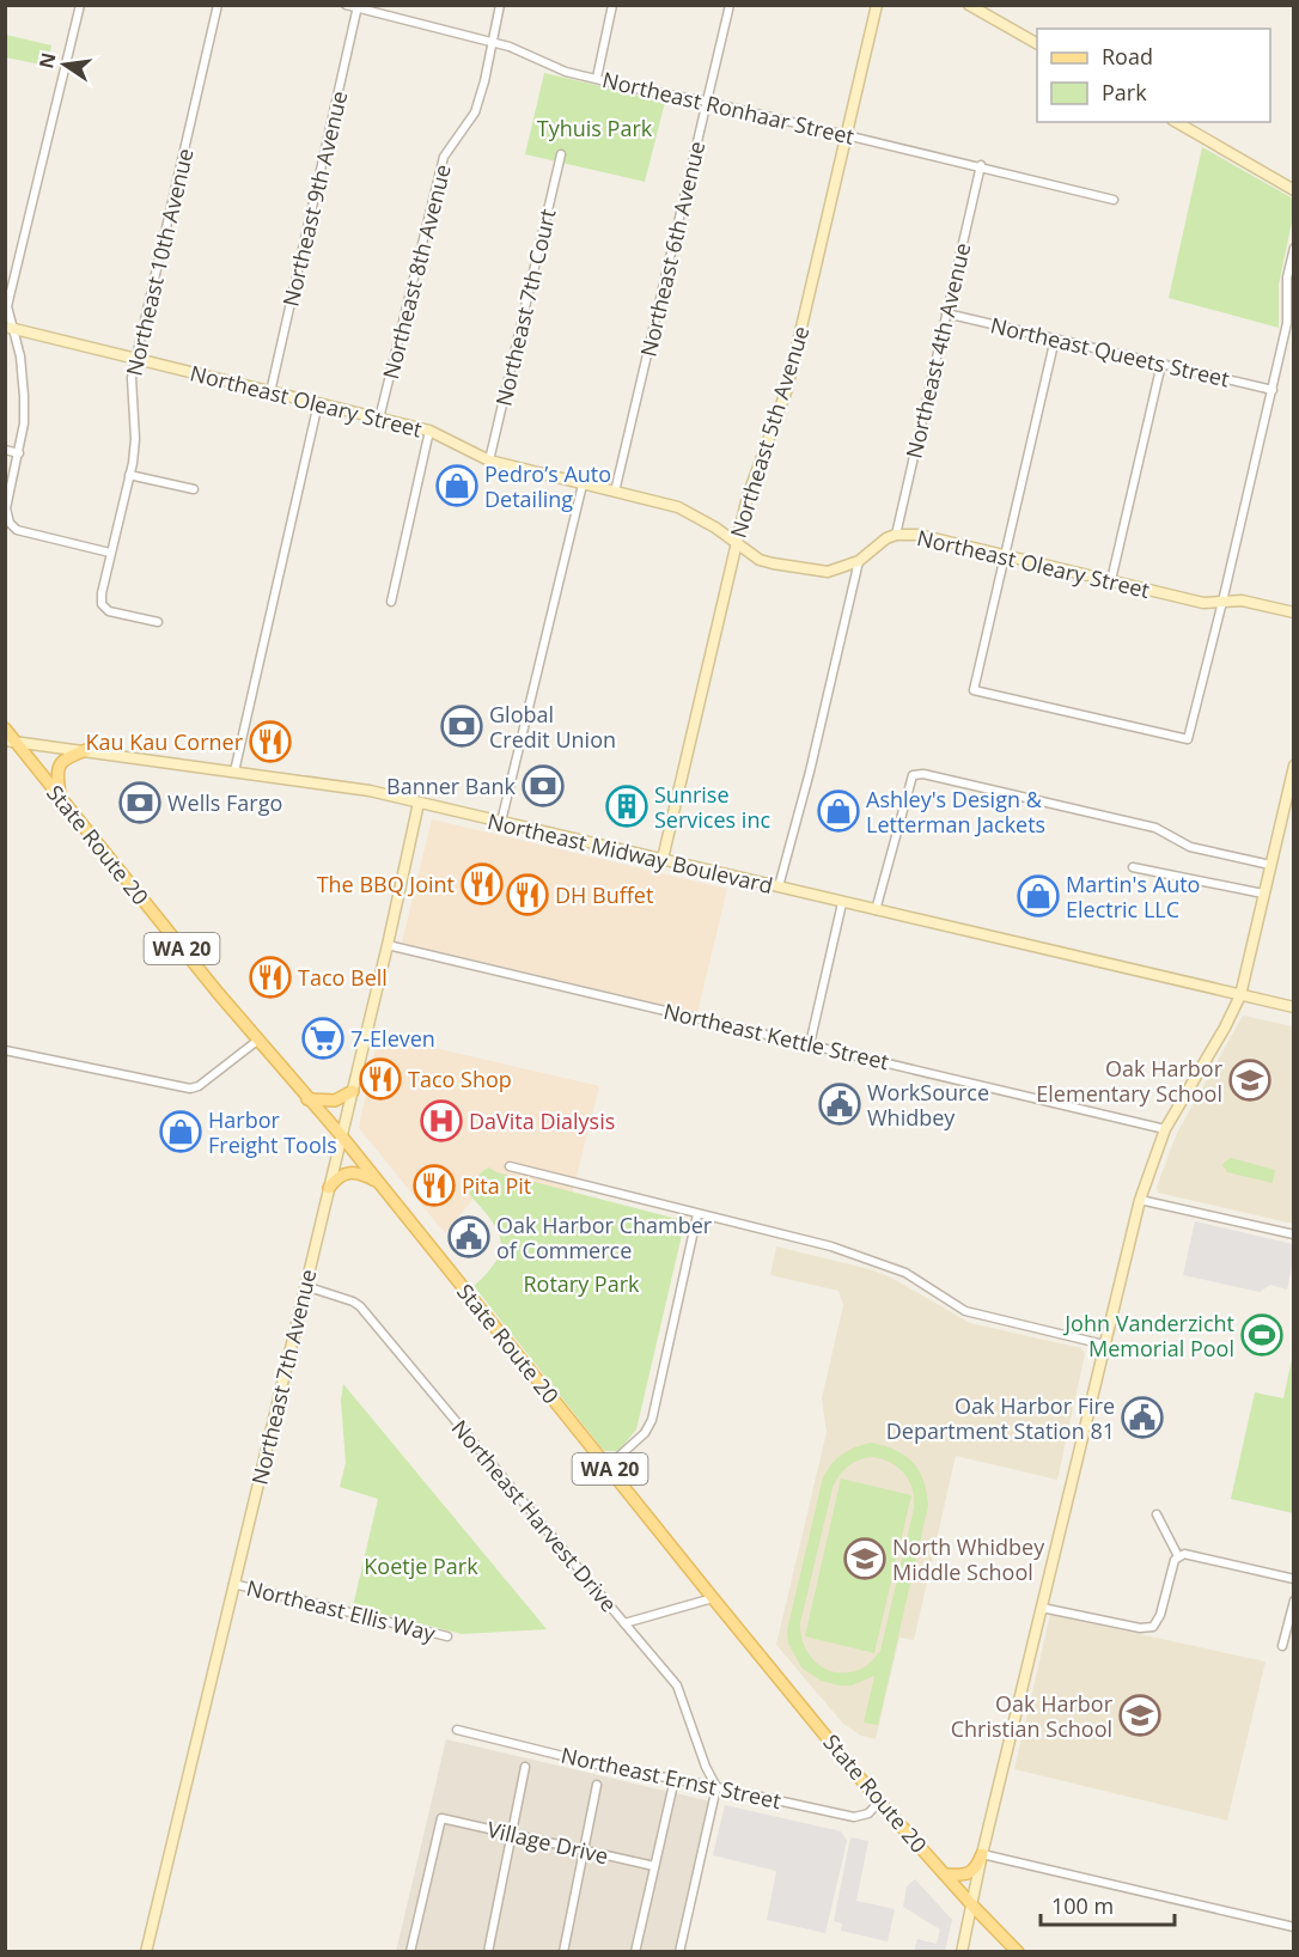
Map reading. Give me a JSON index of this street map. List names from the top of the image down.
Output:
{
  "streets": {
    "main road": ["State Route 20", "WA 20"],
    "street": [
      "Northeast Ronhaar Street",
      "Northeast 9th Avenue",
      "Northeast 6th Avenue",
      "Northeast 10th Avenue",
      "Northeast 8th Avenue",
      "Northeast 7th Court",
      "Northeast 4th Avenue",
      "Northeast Queets Street",
      "Northeast Oleary Street",
      "Northeast 5th Avenue",
      "Northeast Midway Boulevard",
      "Northeast Kettle Street",
      "Northeast 7th Avenue",
      "Northeast Harvest Drive",
      "Northeast Ellis Way",
      "Northeast Ernst Street",
      "Village Drive"
    ]
  },
  "crossings": [
    ["Northeast Ronhaar Street", "Northeast 9th Avenue"],
    ["Northeast Ronhaar Street", "Northeast 6th Avenue"],
    ["Northeast Ronhaar Street", "Northeast 8th Avenue"],
    ["Northeast Ronhaar Street", "Northeast 4th Avenue"],
    ["Northeast Ronhaar Street", "Northeast 5th Avenue"],
    ["Northeast 9th Avenue", "Northeast Oleary Street"],
    ["Northeast 6th Avenue", "Northeast Oleary Street"],
    ["Northeast 10th Avenue", "Northeast Oleary Street"],
    ["Northeast 8th Avenue", "Northeast Oleary Street"],
    ["Northeast 7th Court", "Northeast Oleary Street"],
    ["Northeast 4th Avenue", "Northeast Queets Street"],
    ["Northeast 4th Avenue", "Northeast Oleary Street"],
    ["Northeast Oleary Street", "Northeast 5th Avenue"],
    ["Northeast 5th Avenue", "Northeast Midway Boulevard"],
    ["State Route 20", "Northeast Midway Boulevard"],
    ["State Route 20", "Northeast 7th Avenue"],
    ["State Route 20", "Northeast Ernst Street"],
    ["Northeast Midway Boulevard", "Northeast 7th Avenue"],
    ["Northeast Kettle Street", "Northeast 7th Avenue"],
    ["Northeast 7th Avenue", "Northeast Harvest Drive"],
    ["Northeast 7th Avenue", "Northeast Ellis Way"],
    ["Northeast Harvest Drive", "Northeast Ernst Street"]
  ],
  "parks": ["Tyhuis Park", "Rotary Park", "Koetje Park"],
  "places": {
    "shop": [
      "Pedro’s Auto Detailing",
      "Ashley's Design & Letterman Jackets",
      "Martin's Auto Electric LLC",
      "Harbor Freight Tools"
    ],
    "bank": ["Global Credit Union", "Banner Bank", "Wells Fargo"],
    "restaurant": [
      "Kau Kau Corner",
      "The BBQ Joint",
      "DH Buffet",
      "Taco Bell",
      "Taco Shop",
      "Pita Pit"
    ],
    "building": ["Sunrise Services inc"],
    "supermarket": ["7-Eleven"],
    "school or university": ["Oak Harbor Elementary School", "North Whidbey Middle School", "Oak Harbor Christian School"],
    "public building": ["WorkSource Whidbey", "Oak Harbor Chamber of Commerce", "Oak Harbor Fire Department Station 81"],
    "hospital": ["DaVita Dialysis"],
    "sports": ["John Vanderzicht Memorial Pool"]
  },
  "legend": ["Road", "Park"],
  "scale_bar": "100 m",
  "north": "left"
}
